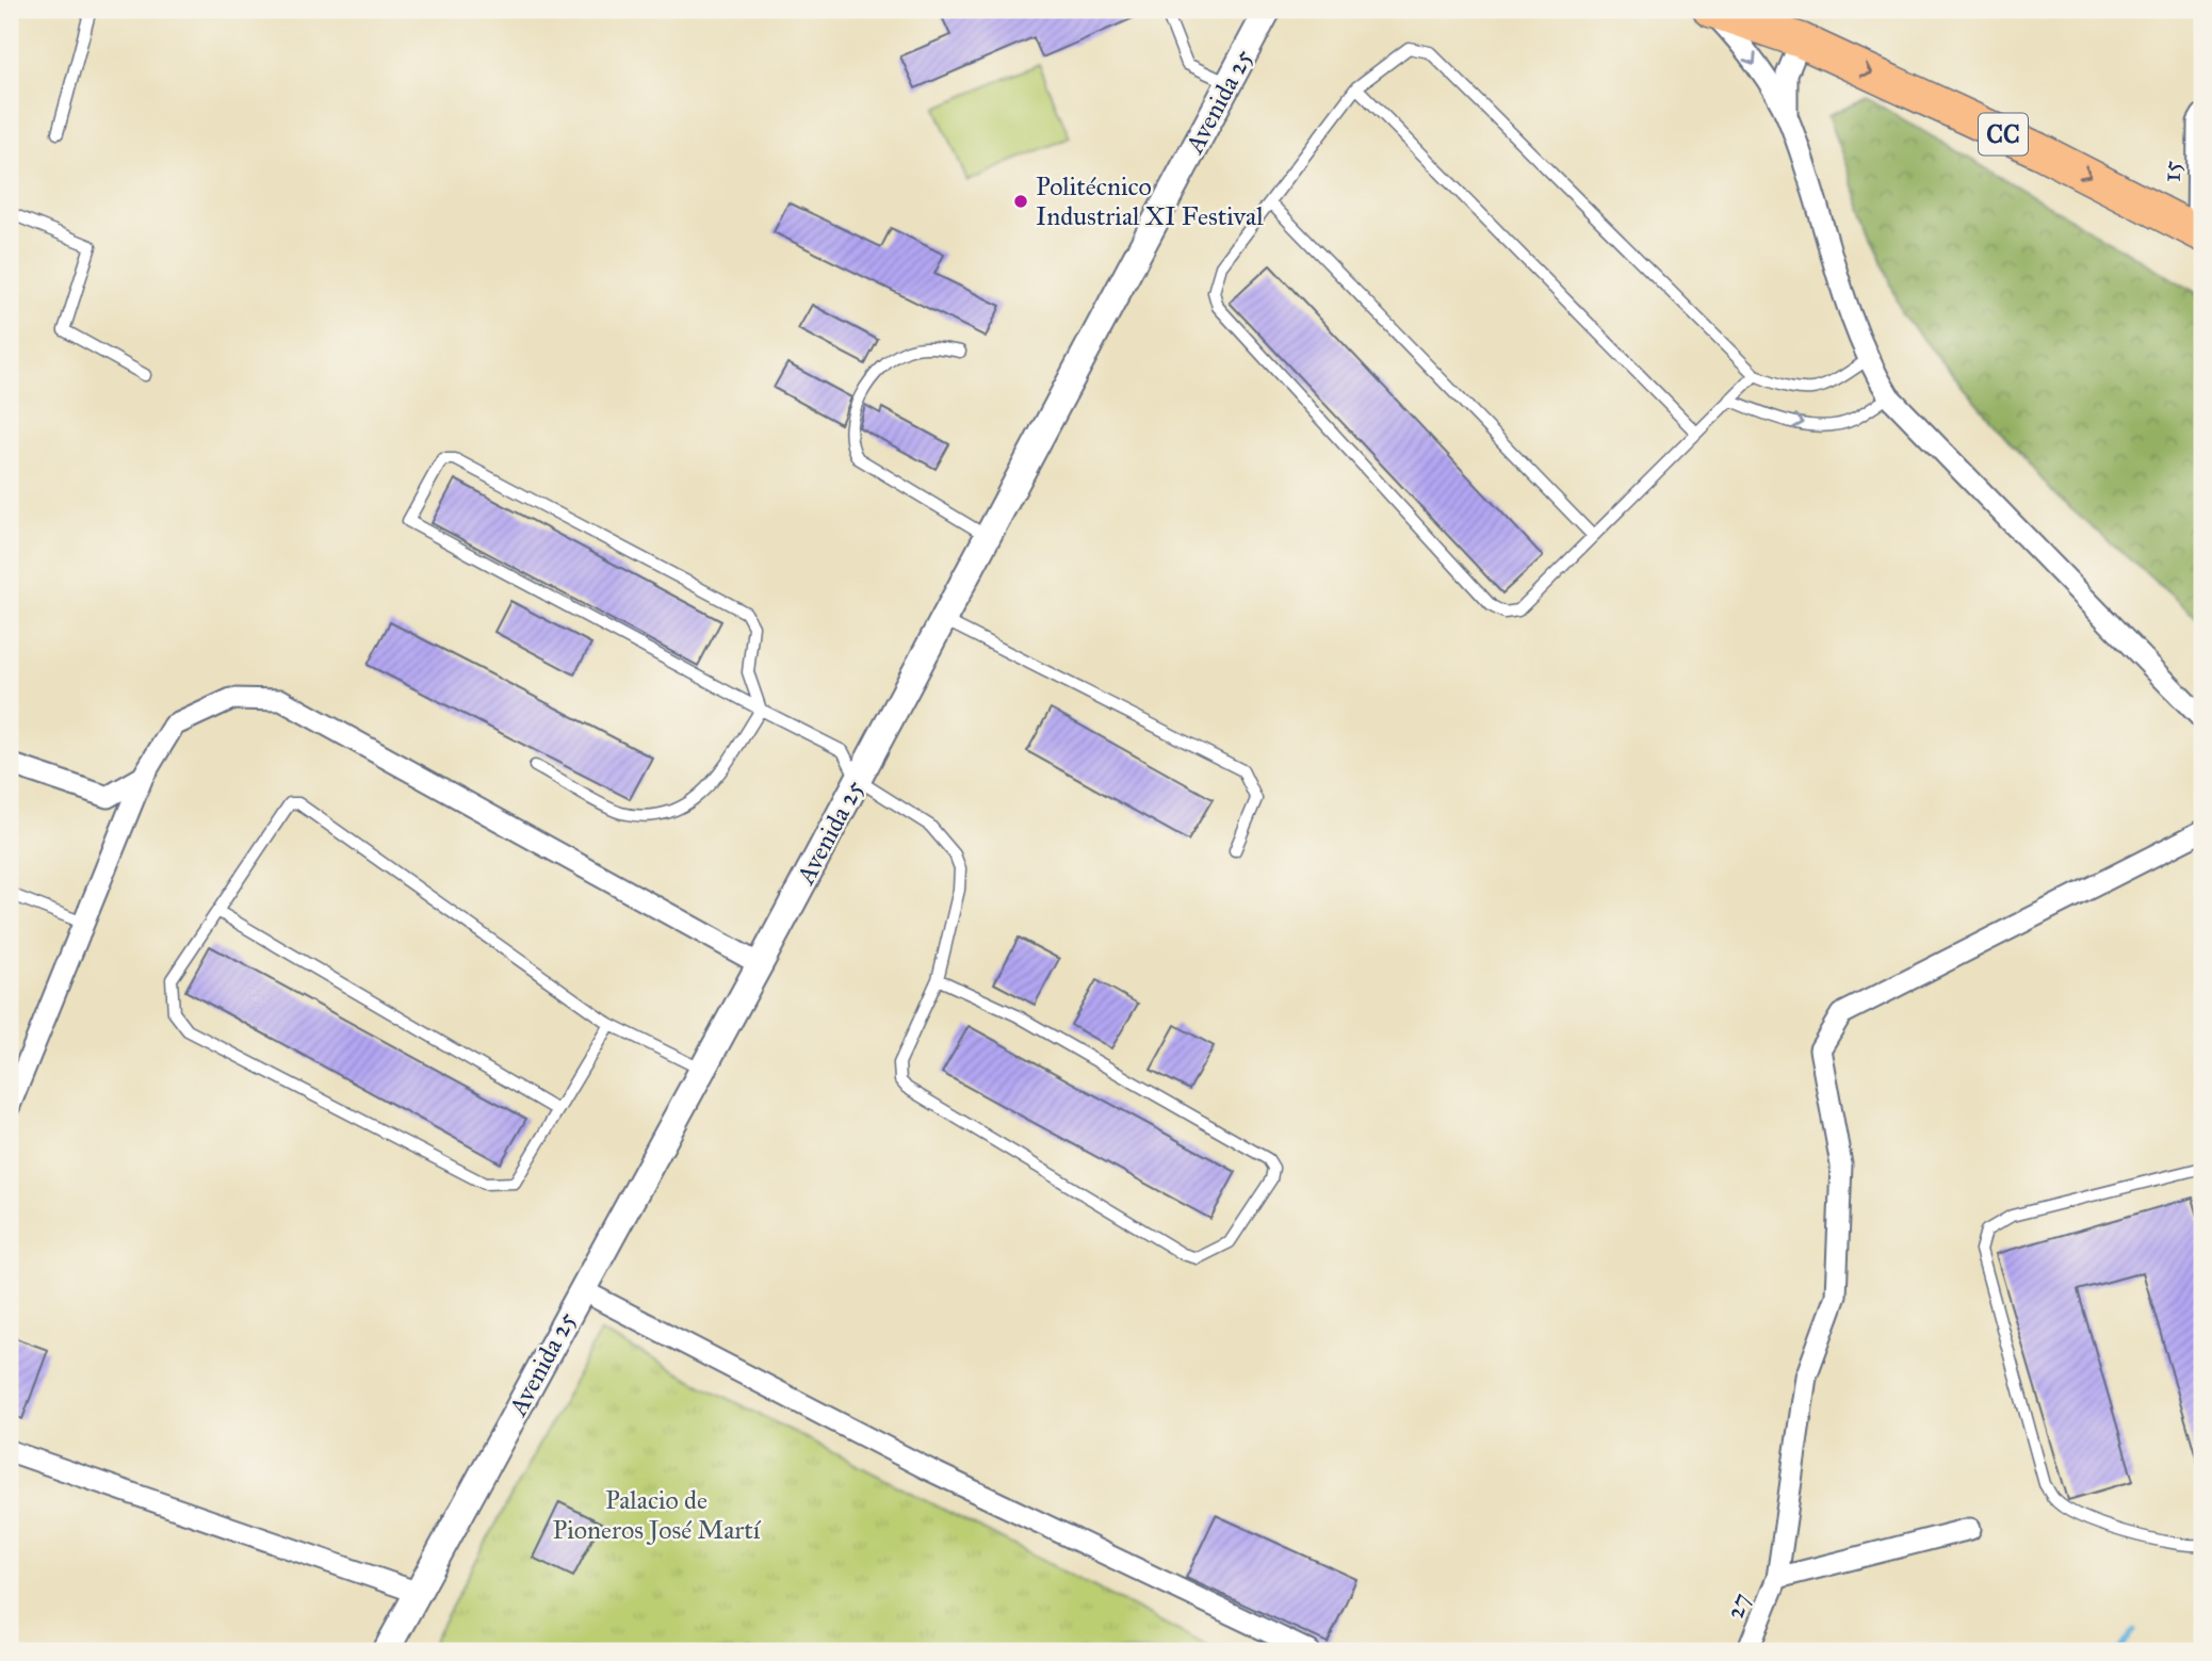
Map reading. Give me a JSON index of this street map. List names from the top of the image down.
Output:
{
  "streets": {
    "main road": ["CC"],
    "street": ["Avenida 25", "15", "27"]
  },
  "crossings": [
    ["CC", "15"]
  ],
  "parks": ["Palacio de Pioneros José Martí"],
  "places": ["Politécnico Industrial XI Festival"]
}
